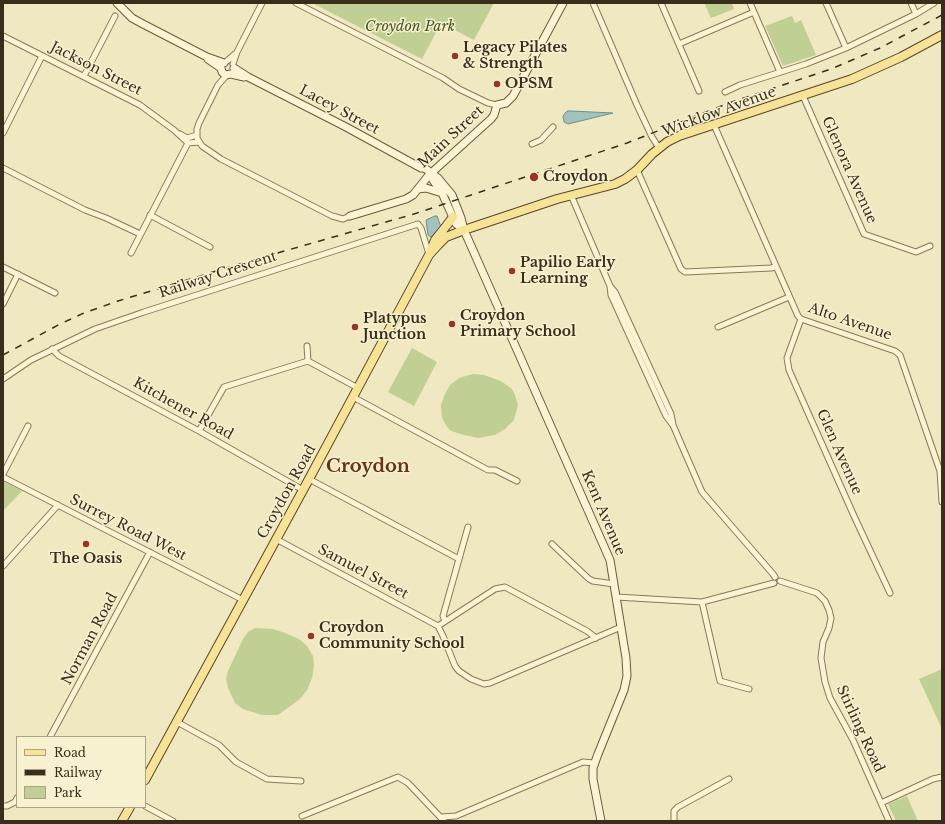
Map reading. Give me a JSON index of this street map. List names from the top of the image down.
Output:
{
  "streets": {
    "main road": [
      "Lacey Street",
      "Wicklow Avenue",
      "Main Street",
      "Croydon Road",
      "Kent Avenue"
    ],
    "street": [
      "Jackson Street",
      "Glenora Avenue",
      "Railway Crescent",
      "Alto Avenue",
      "Kitchener Road",
      "Glen Avenue",
      "Surrey Road West",
      "Samuel Street",
      "Norman Road",
      "Stirling Road"
    ]
  },
  "crossings": [
    ["Lacey Street", "Main Street"],
    ["Lacey Street", "Kent Avenue"],
    ["Wicklow Avenue", "Glenora Avenue"],
    ["Wicklow Avenue", "Alto Avenue"],
    ["Wicklow Avenue", "Croydon Road"],
    ["Wicklow Avenue", "Kent Avenue"],
    ["Main Street", "Kent Avenue"],
    ["Railway Crescent", "Kitchener Road"],
    ["Railway Crescent", "Croydon Road"],
    ["Alto Avenue", "Glen Avenue"],
    ["Kitchener Road", "Croydon Road"],
    ["Croydon Road", "Kent Avenue"],
    ["Croydon Road", "Surrey Road West"],
    ["Croydon Road", "Samuel Street"],
    ["Surrey Road West", "Norman Road"]
  ],
  "districts": ["Croydon"],
  "parks": ["Croydon Park"],
  "places": [
    "Legacy Pilates & Strength",
    "OPSM",
    "Croydon",
    "Papilio Early Learning",
    "Croydon Primary School",
    "Platypus Junction",
    "The Oasis",
    "Croydon Community School"
  ],
  "legend": ["Road", "Railway", "Park"]
}
